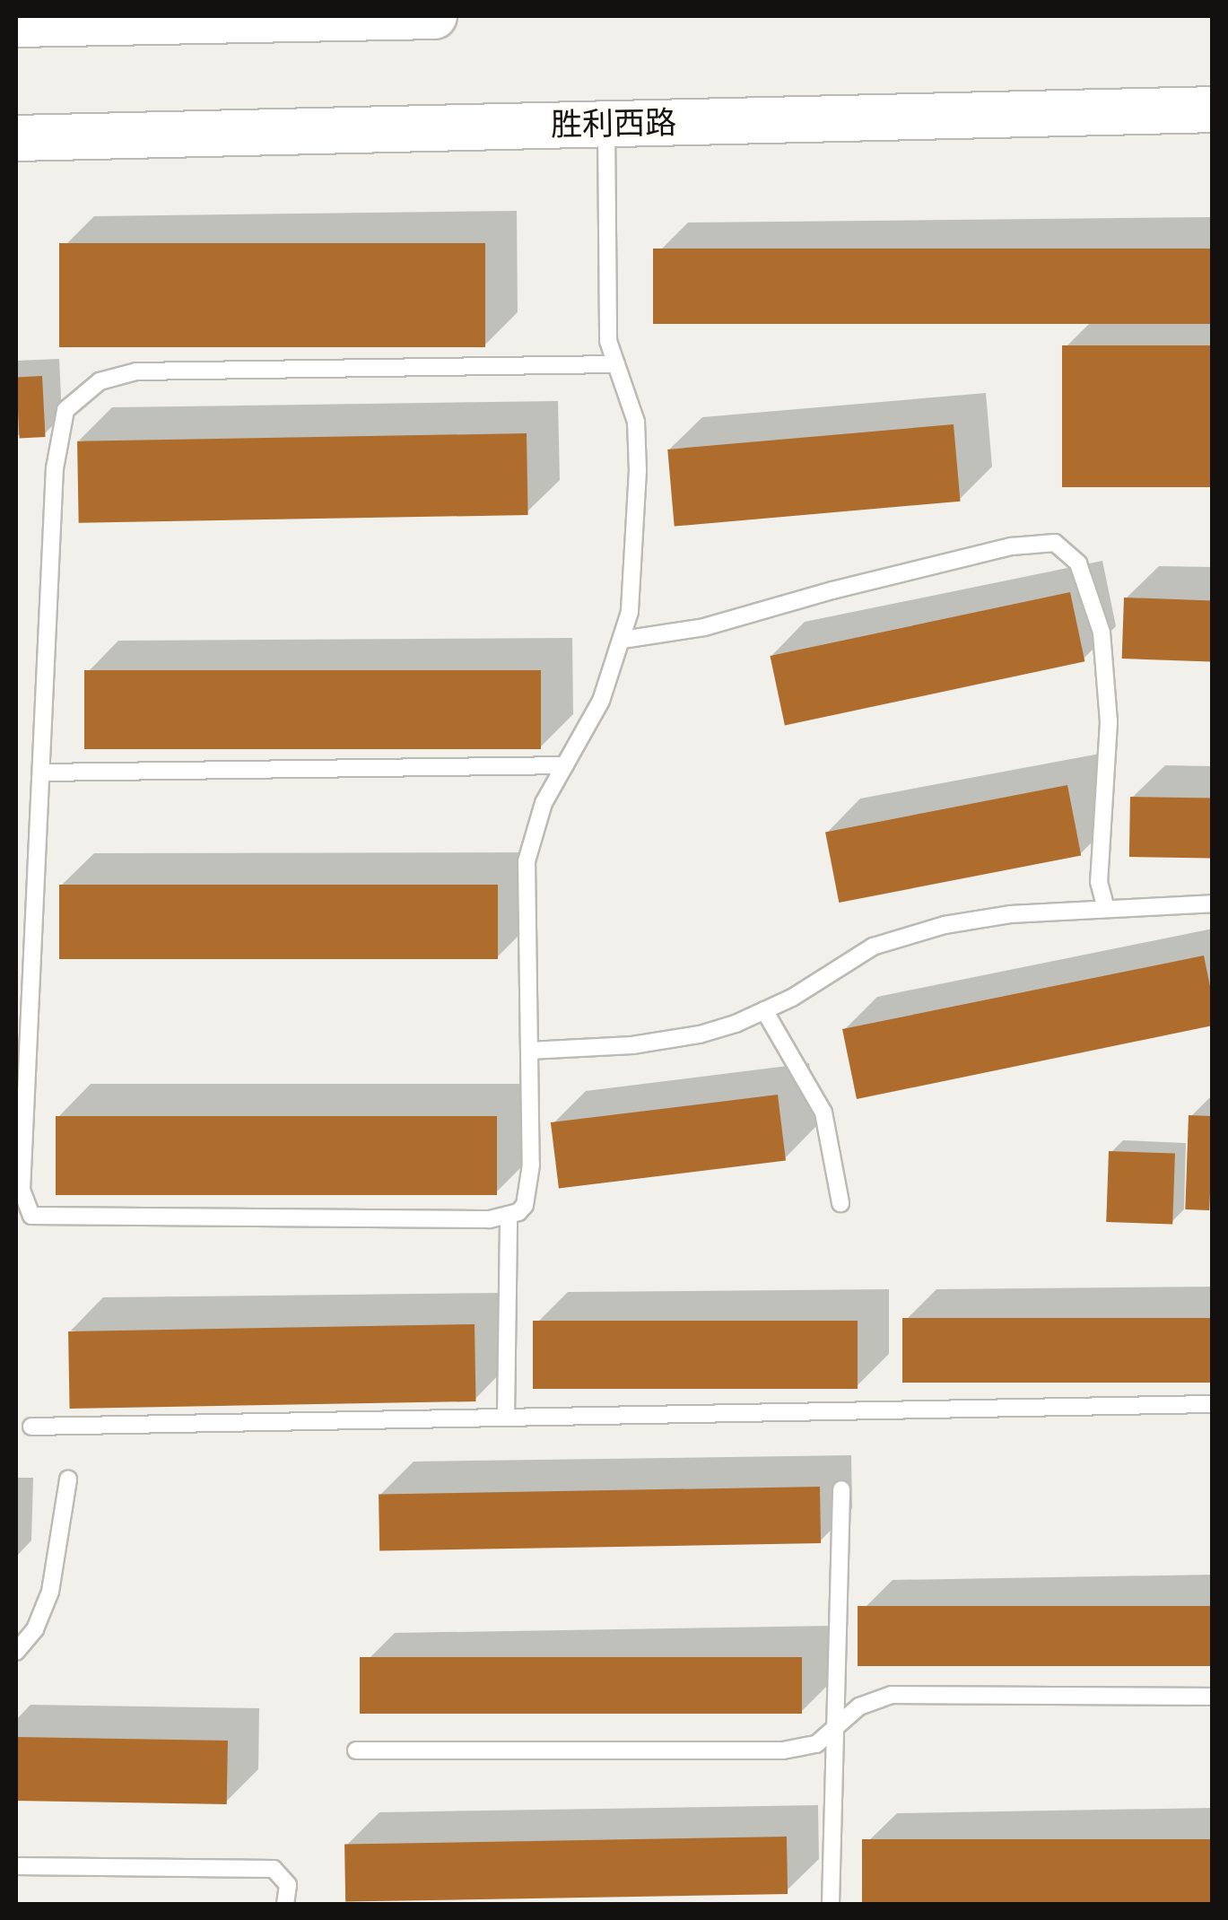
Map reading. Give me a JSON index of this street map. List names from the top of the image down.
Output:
{
  "streets": {
    "main road": ["胜利西路"]
  }
}
